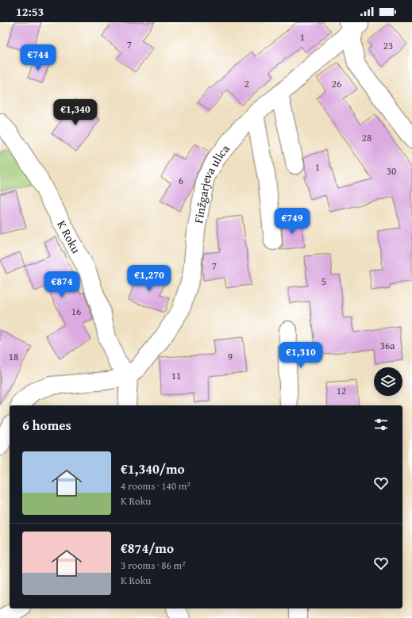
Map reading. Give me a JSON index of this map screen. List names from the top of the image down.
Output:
{
  "streets": {
    "street": ["Finžgarjeva ulica", "K Roku"]
  },
  "crossings": [
    ["Finžgarjeva ulica", "K Roku"]
  ],
  "house_numbers": [
    "1",
    "7",
    "23",
    "2",
    "26",
    "28",
    "1",
    "30",
    "6",
    "7",
    "5",
    "16",
    "36a",
    "18",
    "9",
    "11",
    "12"
  ],
  "page": {
    "status": "12:53",
    "price": [
      "€744",
      "€1,340",
      "€749",
      "€1,270",
      "€874",
      "€1,310"
    ],
    "heading": "6 homes",
    "list": [
      {
        "name": "€1,340/mo",
        "note": "4 rooms · 140 m² · K Roku"
      },
      {
        "name": "€874/mo",
        "note": "3 rooms · 86 m² · K Roku"
      }
    ]
  }
}
